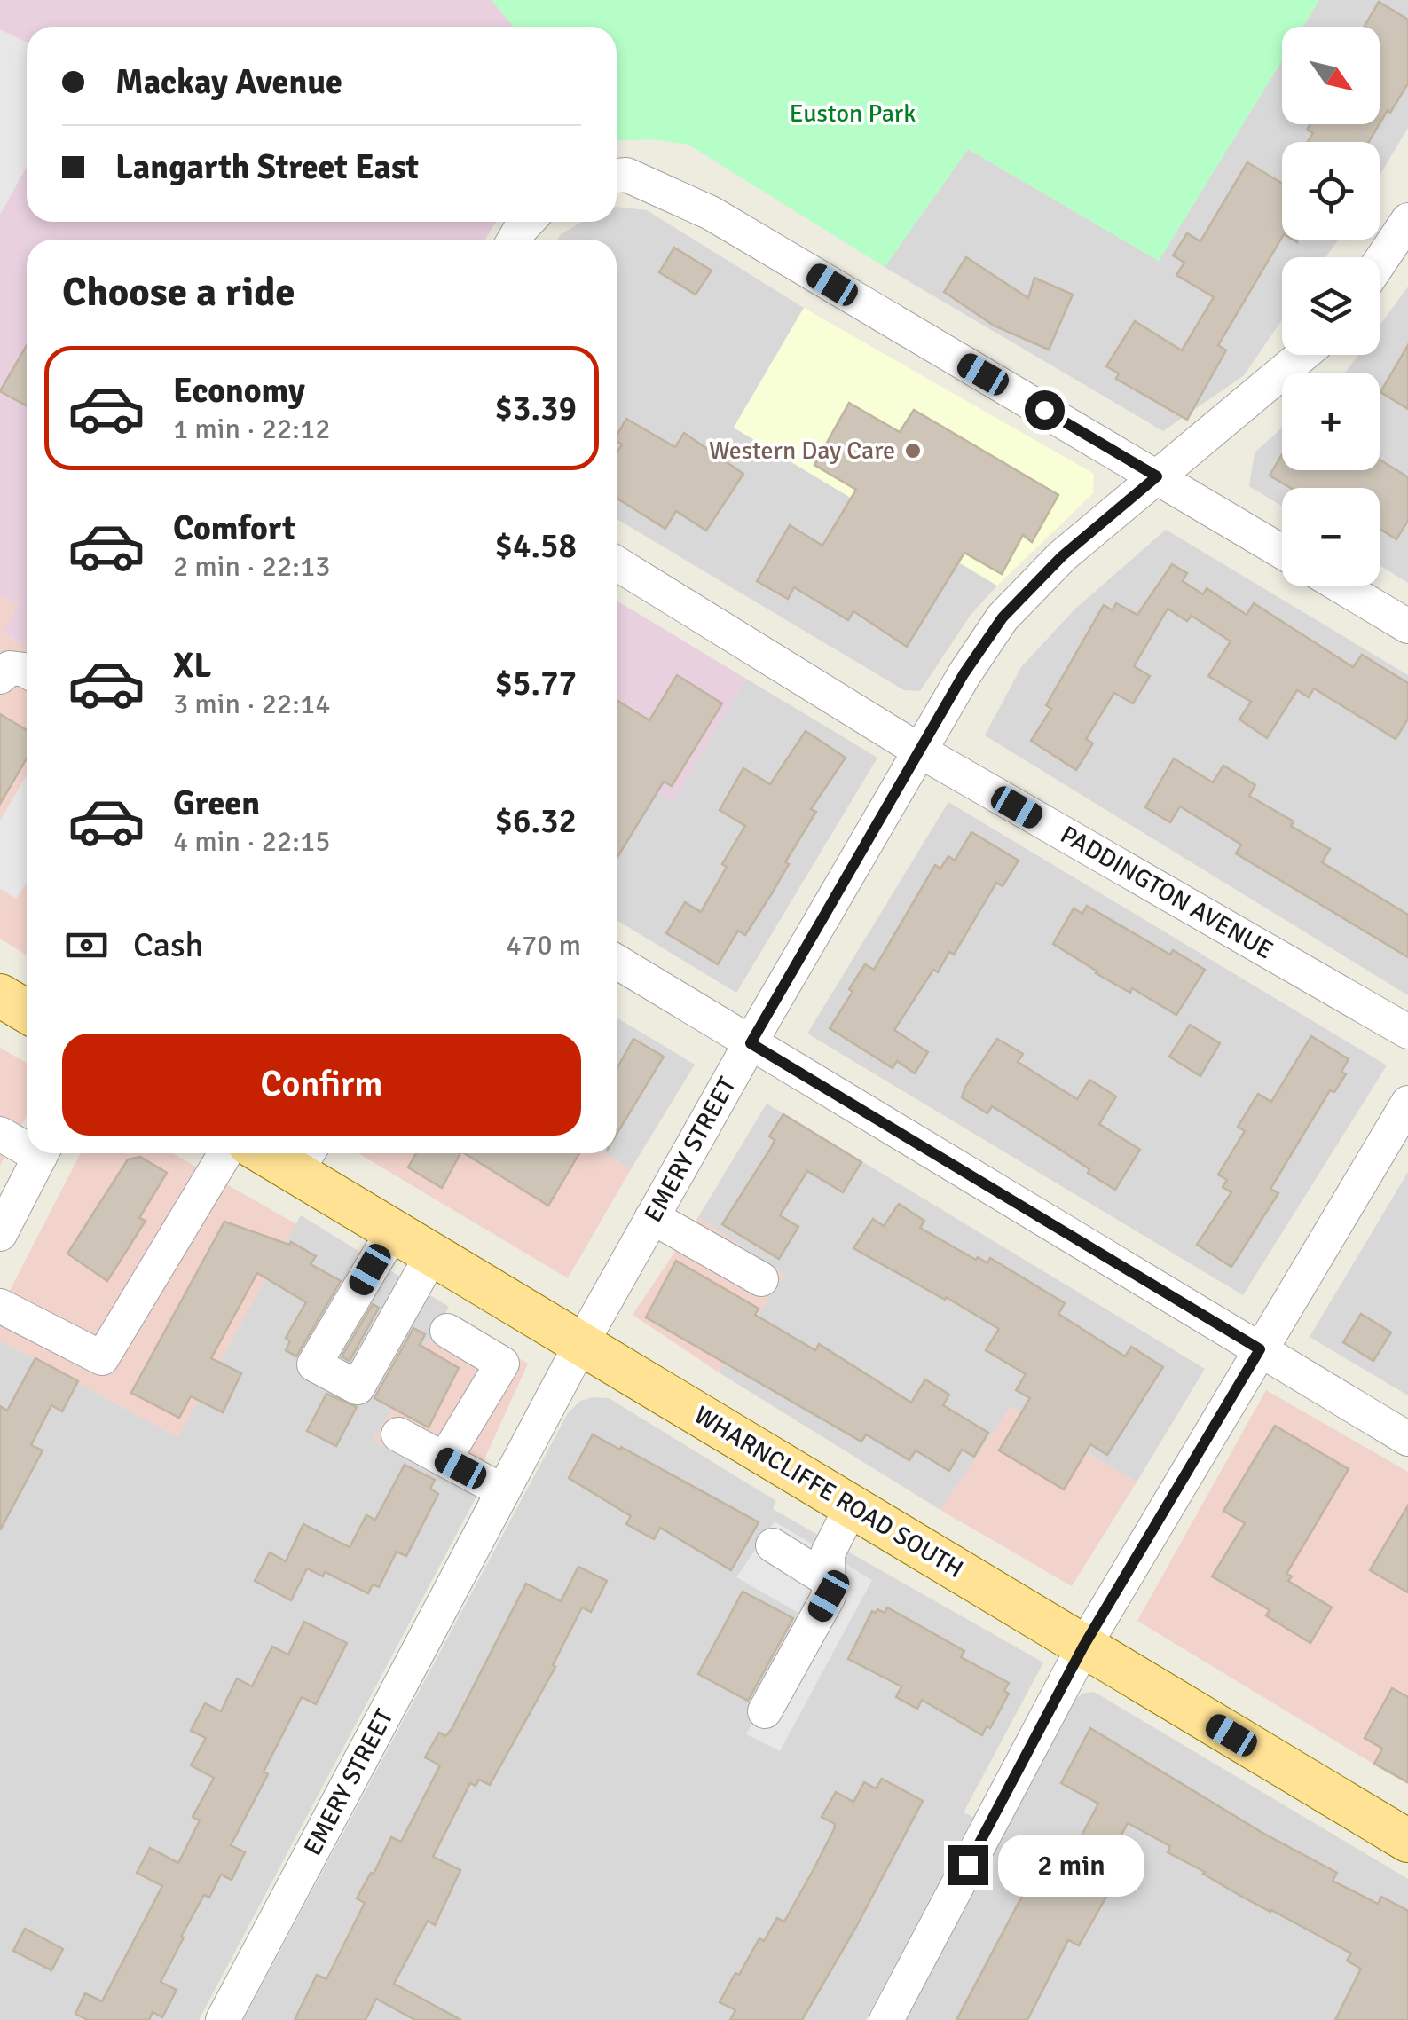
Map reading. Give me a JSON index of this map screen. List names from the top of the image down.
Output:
{
  "streets": {
    "main road": ["WHARNCLIFFE ROAD SOUTH"],
    "street": ["PADDINGTON AVENUE", "EMERY STREET"]
  },
  "crossings": [
    ["PADDINGTON AVENUE", "EMERY STREET"],
    ["EMERY STREET", "WHARNCLIFFE ROAD SOUTH"]
  ],
  "parks": ["Euston Park"],
  "places": ["Western Day Care"],
  "north": "bottom right",
  "page": {
    "map_buttons": ["+", "−"],
    "banner": ["Mackay Avenue", "Langarth Street East"],
    "heading": "Choose a ride",
    "list": [
      {
        "name": "Economy",
        "note": "1 min · 22:12",
        "value": "$3.39"
      },
      {
        "name": "Comfort",
        "note": "2 min · 22:13",
        "value": "$4.58"
      },
      {
        "name": "XL",
        "note": "3 min · 22:14",
        "value": "$5.77"
      },
      {
        "name": "Green",
        "note": "4 min · 22:15",
        "value": "$6.32"
      }
    ],
    "pay": ["Cash", "470 m"],
    "buttons": "Confirm",
    "bubble": "2 min"
  }
}
